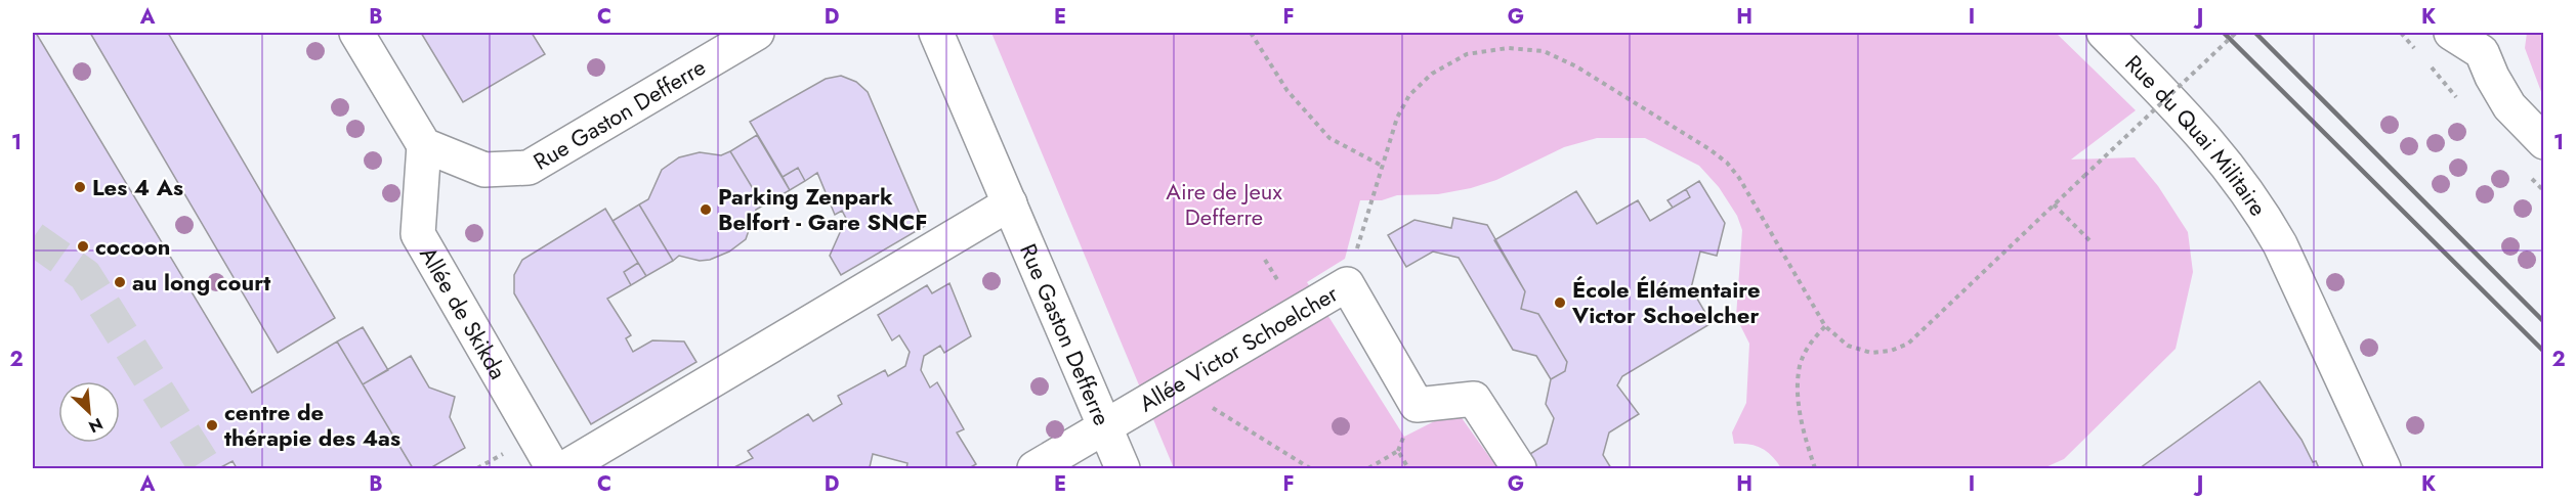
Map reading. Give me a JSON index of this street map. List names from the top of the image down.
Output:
{
  "streets": {
    "street": [
      "Rue Gaston Defferre",
      "Rue du Quai Militaire",
      "Allée de Skikda",
      "Allée Victor Schoelcher"
    ]
  },
  "crossings": [
    ["Rue Gaston Defferre", "Allée de Skikda"],
    ["Rue Gaston Defferre", "Allée Victor Schoelcher"]
  ],
  "parks": ["Aire de Jeux Defferre"],
  "places": [
    "Les 4 As",
    "Parking Zenpark Belfort - Gare SNCF",
    "cocoon",
    "au long court",
    "École Élémentaire Victor Schoelcher",
    "centre de thérapie des 4as"
  ],
  "north": "bottom right",
  "grid": {
    "columns": [
      "A",
      "B",
      "C",
      "D",
      "E",
      "F",
      "G",
      "H",
      "I",
      "J",
      "K"
    ],
    "rows": ["1", "2"]
  }
}
